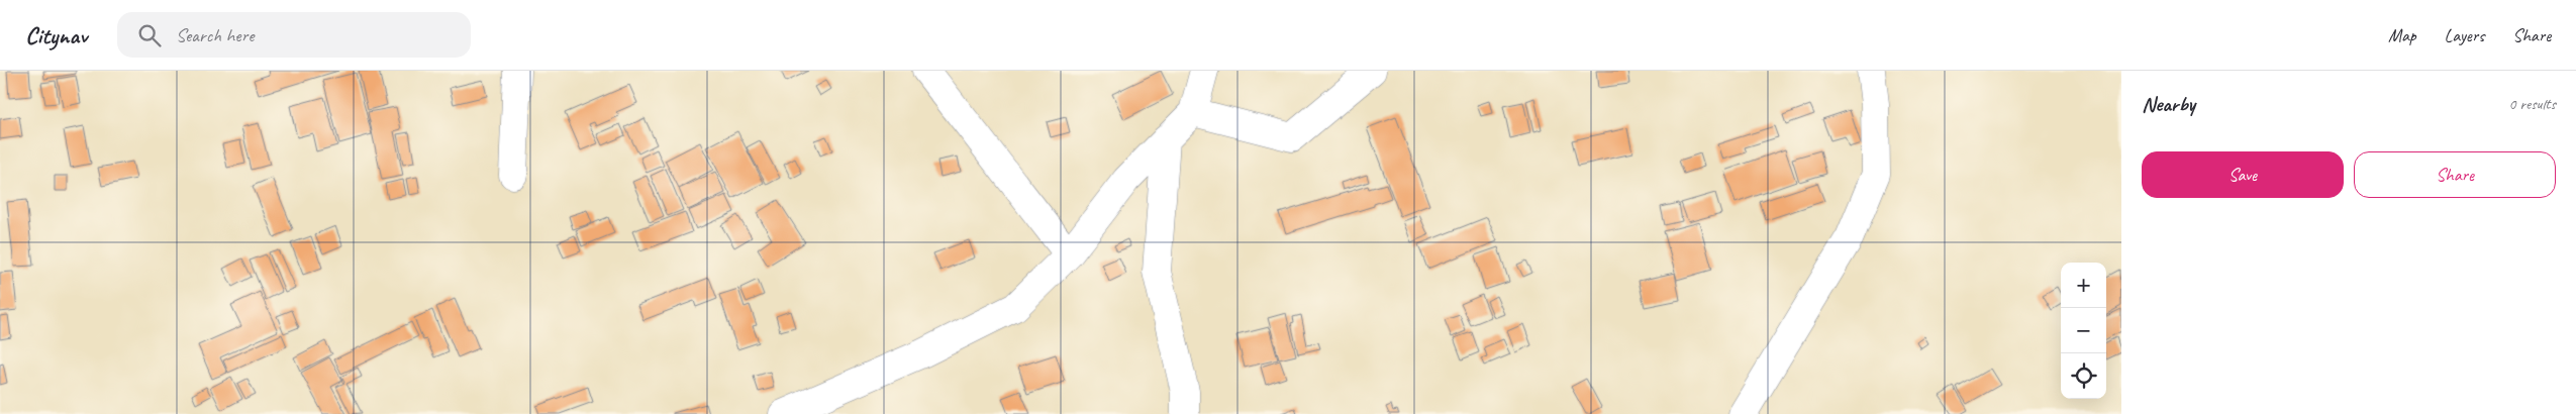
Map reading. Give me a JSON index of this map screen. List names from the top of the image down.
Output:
{
  "page": {
    "header": "Citynav",
    "search": "Search here",
    "nav": ["Map", "Layers", "Share"],
    "heading": ["Nearby", "0 results"],
    "buttons": ["Save", "Share"],
    "map_buttons": ["+", "−"]
  }
}
